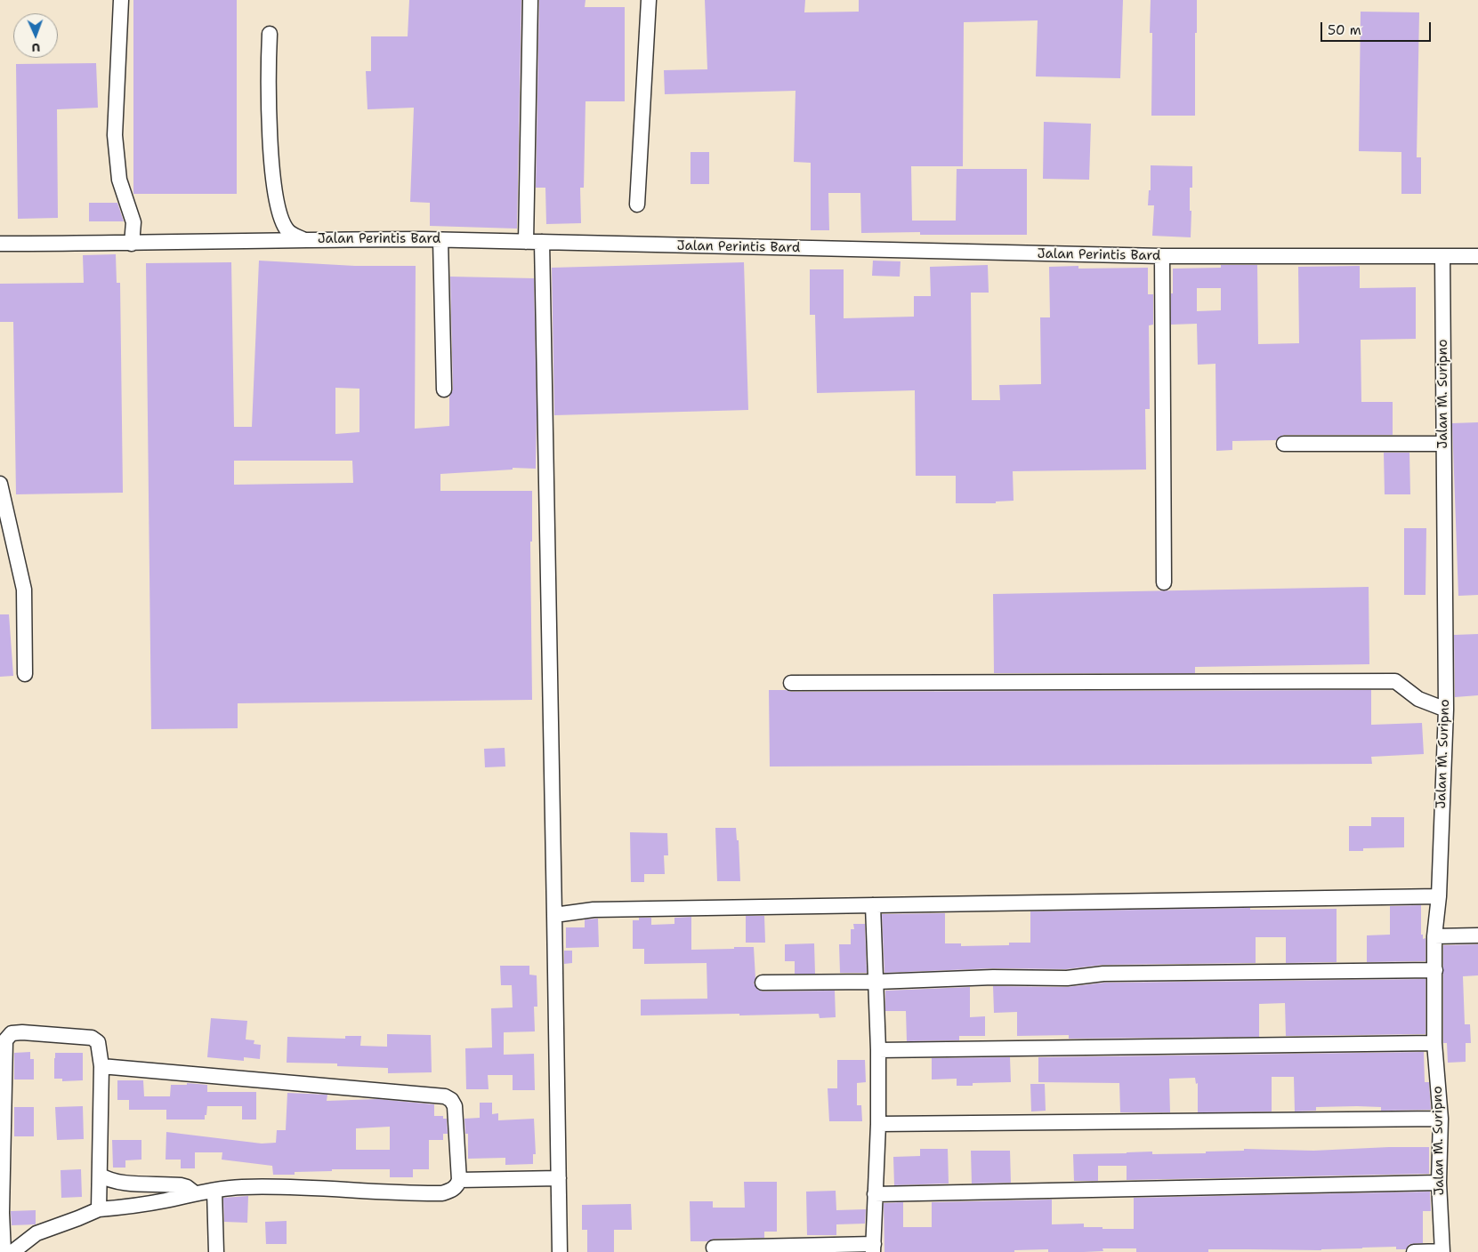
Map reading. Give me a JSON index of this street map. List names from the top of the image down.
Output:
{
  "streets": {
    "street": ["Jalan Perintis Bard", "Jalan M. Suripno"]
  },
  "crossings": [
    ["Jalan Perintis Bard", "Jalan M. Suripno"]
  ],
  "scale_bar": "50 m",
  "north": "bottom"
}
